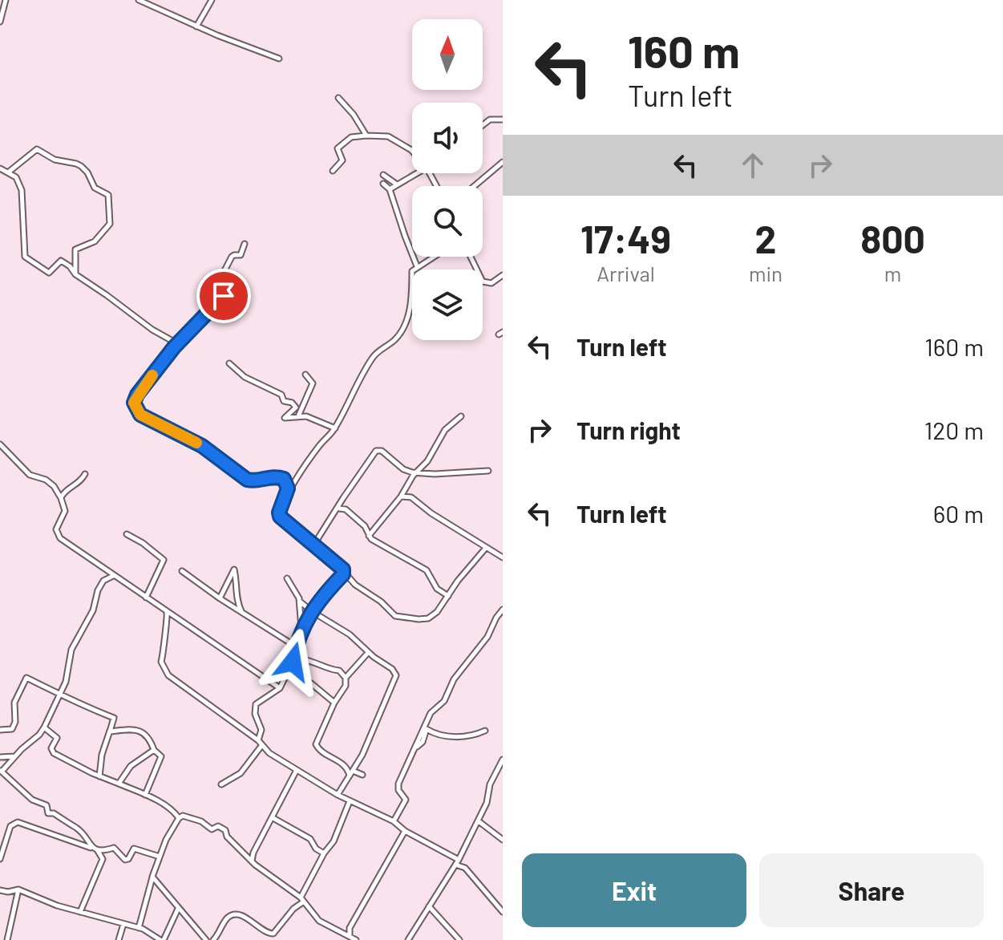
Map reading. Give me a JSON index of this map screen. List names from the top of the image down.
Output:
{
  "north": "top",
  "page": {
    "turn": ["160 m", "Turn left"],
    "eta": [
      "17:49",
      "Arrival",
      "2",
      "min",
      "800",
      "m"
    ],
    "list": [
      {
        "name": "Turn left",
        "value": "160 m"
      },
      {
        "name": "Turn right",
        "value": "120 m"
      },
      {
        "name": "Turn left",
        "value": "60 m"
      }
    ],
    "buttons": ["Exit", "Share"]
  }
}
